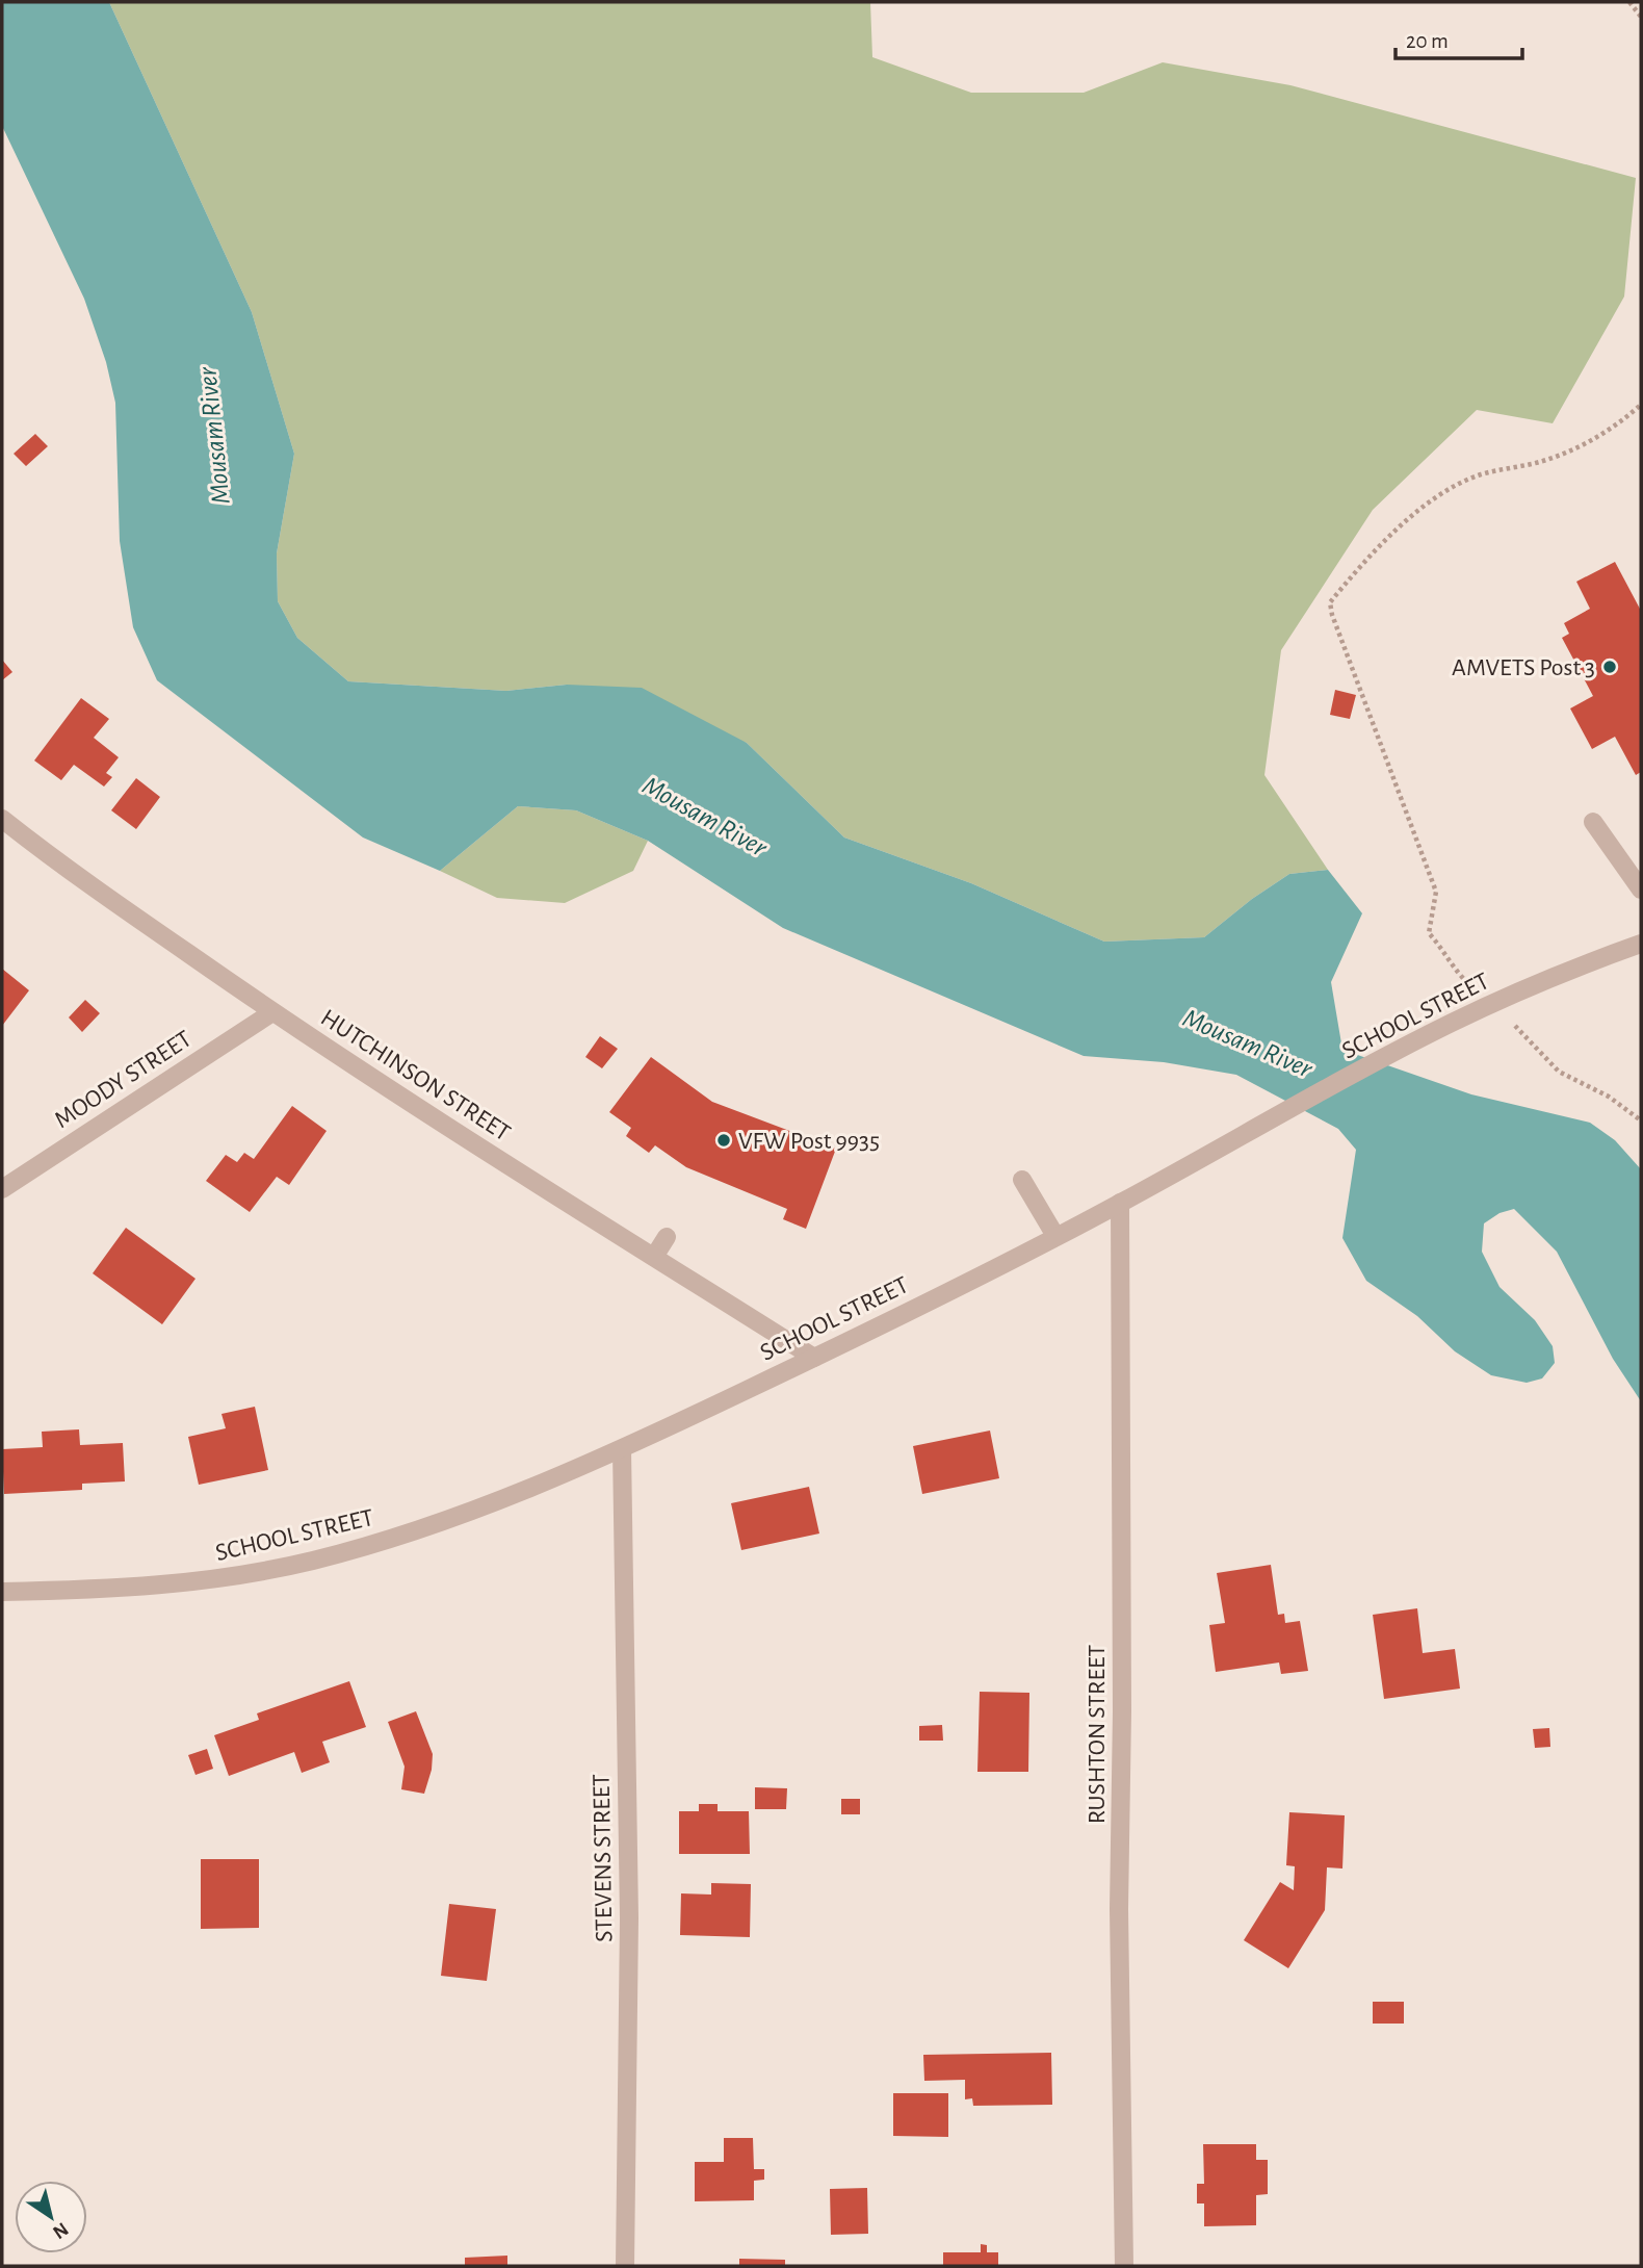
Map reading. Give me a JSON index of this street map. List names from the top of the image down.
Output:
{
  "streets": {
    "street": [
      "SCHOOL STREET",
      "HUTCHINSON STREET",
      "MOODY STREET",
      "RUSHTON STREET",
      "STEVENS STREET"
    ]
  },
  "crossings": [
    ["SCHOOL STREET", "HUTCHINSON STREET"],
    ["SCHOOL STREET", "RUSHTON STREET"],
    ["SCHOOL STREET", "STEVENS STREET"],
    ["HUTCHINSON STREET", "MOODY STREET"]
  ],
  "water": ["Mousam River"],
  "places": ["AMVETS Post 3", "VFW Post 9935"],
  "scale_bar": "20 m",
  "north": "bottom right"
}
